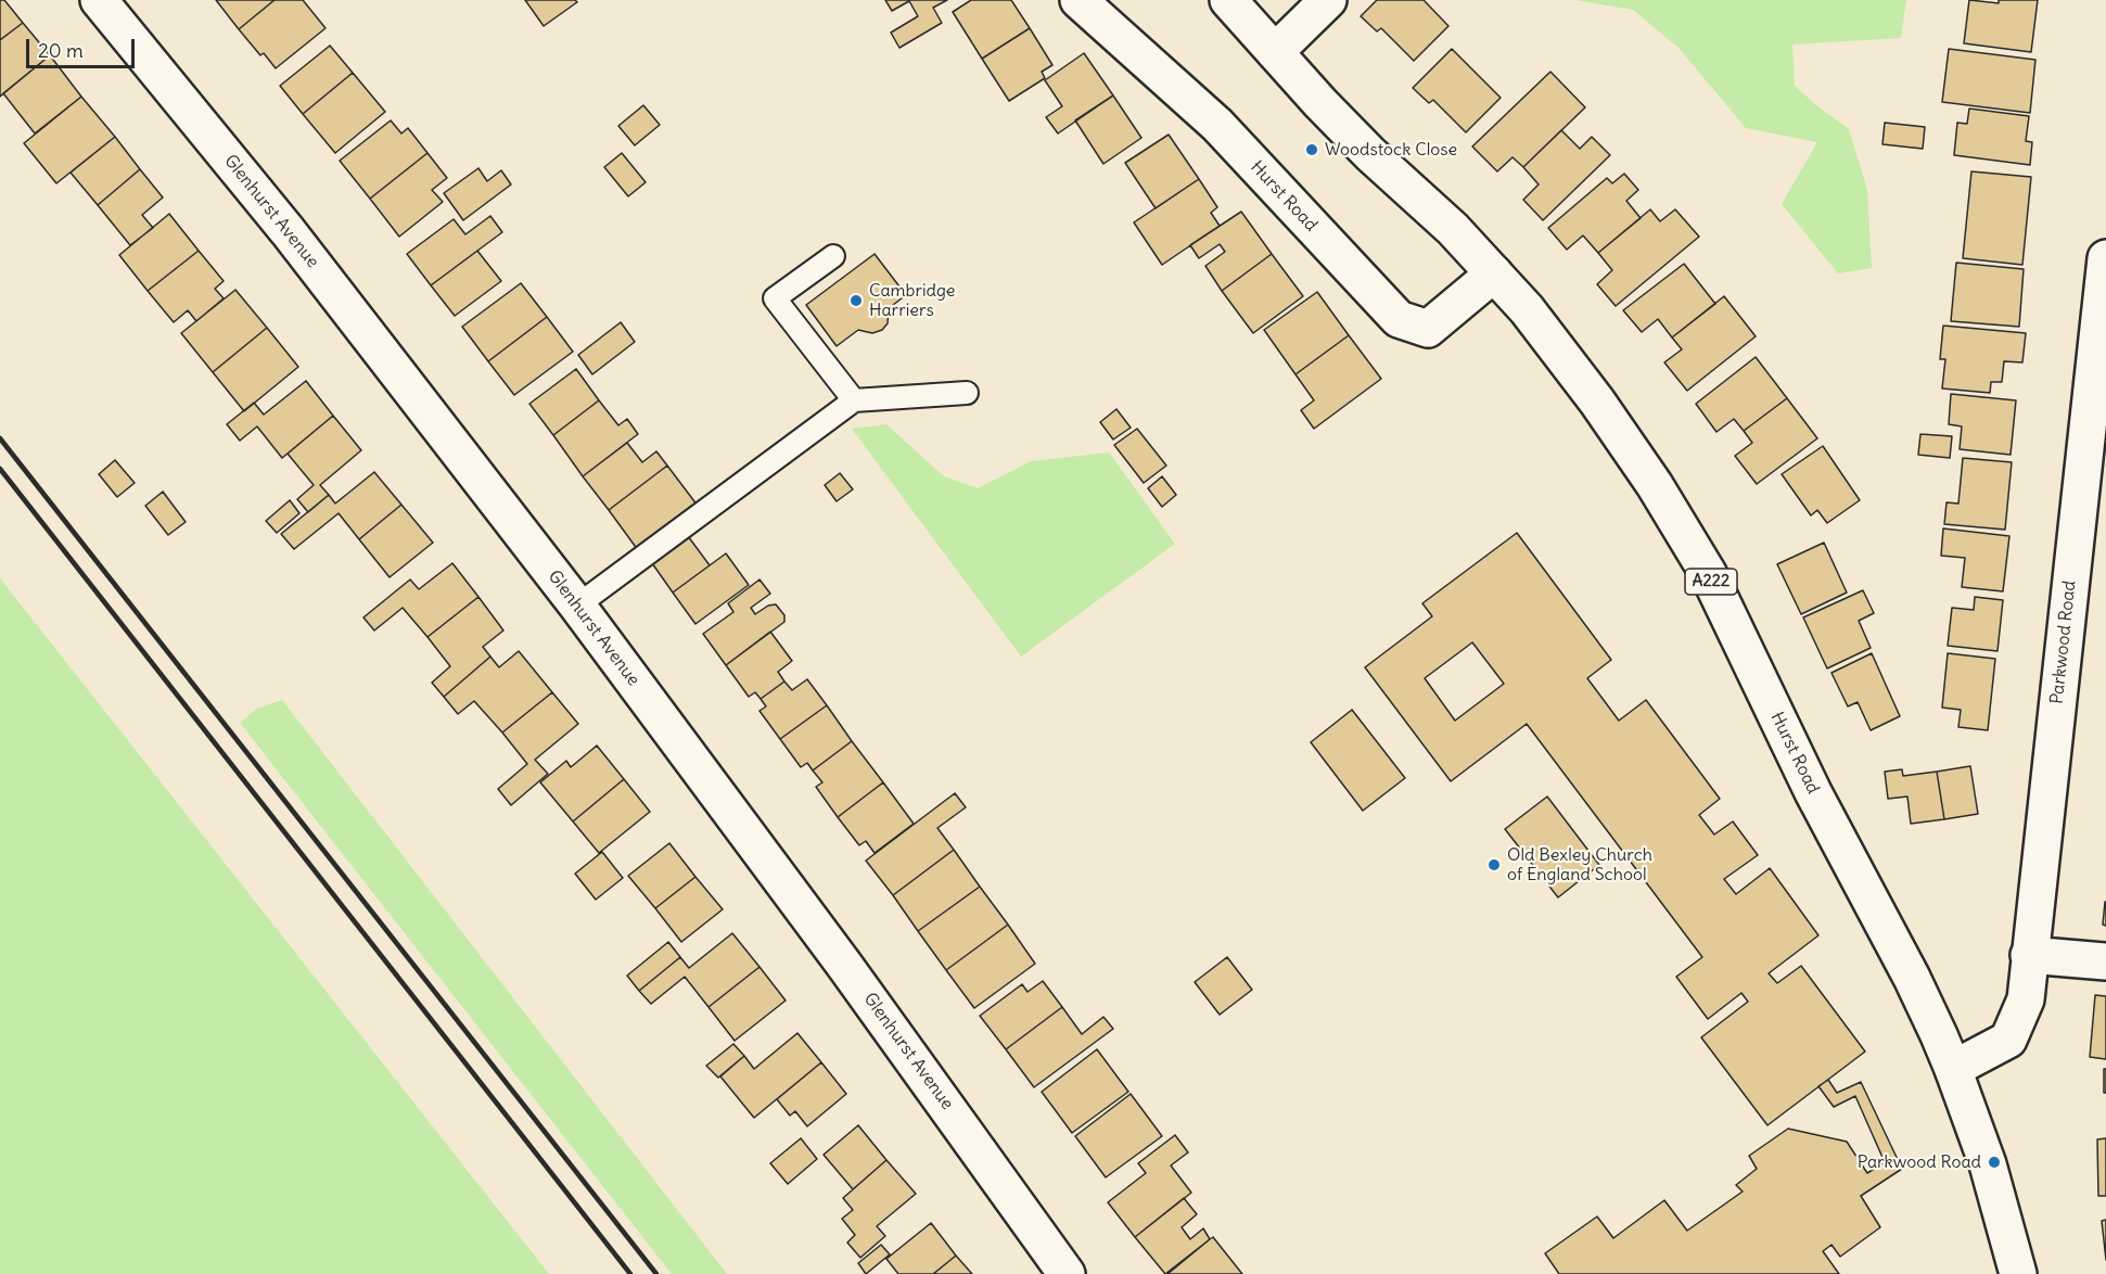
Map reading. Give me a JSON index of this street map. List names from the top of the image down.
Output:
{
  "streets": {
    "street": [
      "Hurst Road",
      "Glenhurst Avenue",
      "A222",
      "Parkwood Road"
    ]
  },
  "crossings": [
    ["Hurst Road", "Parkwood Road"]
  ],
  "places": [
    "Woodstock Close",
    "Cambridge Harriers",
    "Old Bexley Church of England School",
    "Parkwood Road"
  ],
  "scale_bar": "20 m"
}
